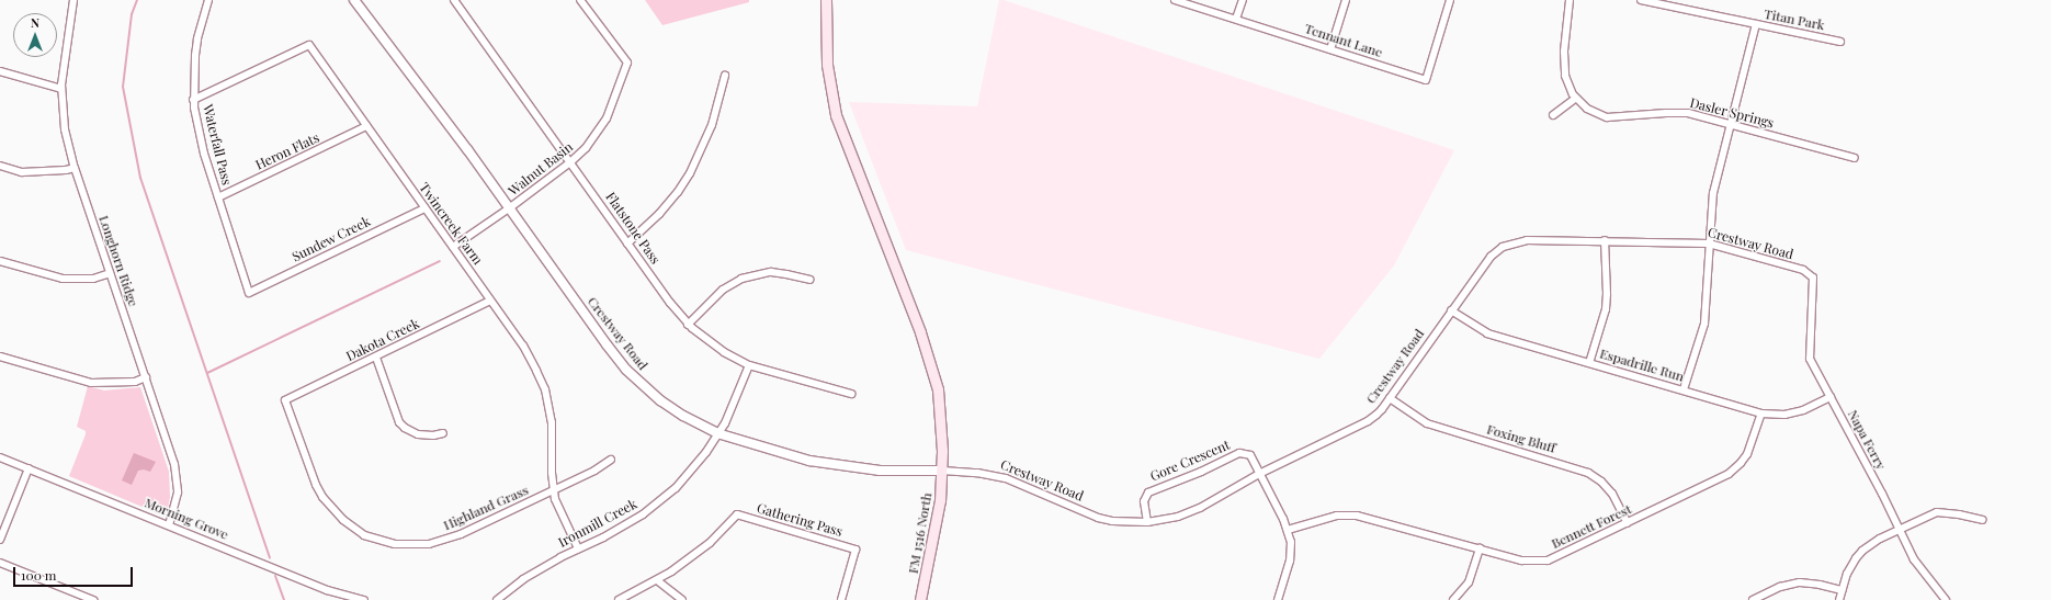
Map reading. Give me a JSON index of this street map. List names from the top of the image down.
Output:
{
  "streets": {
    "main road": ["FM 1516 North"],
    "street": [
      "Titan Park",
      "Tennant Lane",
      "Dasler Springs",
      "Waterfall Pass",
      "Heron Flats",
      "Walnut Basin",
      "Twincreek Farm",
      "Flatstone Pass",
      "Sundew Creek",
      "Crestway Road",
      "Longhorn Ridge",
      "Dakota Creek",
      "Espadrille Run",
      "Foxing Bluff",
      "Napa Ferry",
      "Gore Crescent",
      "Highland Grass",
      "Morning Grove",
      "Gathering Pass",
      "Ironmill Creek",
      "Bennett Forest"
    ]
  },
  "crossings": [
    ["Waterfall Pass", "Heron Flats"],
    ["Waterfall Pass", "Twincreek Farm"],
    ["Waterfall Pass", "Sundew Creek"],
    ["Heron Flats", "Twincreek Farm"],
    ["Walnut Basin", "Twincreek Farm"],
    ["Walnut Basin", "Flatstone Pass"],
    ["Walnut Basin", "Crestway Road"],
    ["Twincreek Farm", "Sundew Creek"],
    ["Twincreek Farm", "Dakota Creek"],
    ["Twincreek Farm", "Highland Grass"],
    ["Twincreek Farm", "Ironmill Creek"],
    ["Flatstone Pass", "Ironmill Creek"],
    ["Crestway Road", "Espadrille Run"],
    ["Crestway Road", "Foxing Bluff"],
    ["Crestway Road", "Napa Ferry"],
    ["Crestway Road", "Gore Crescent"],
    ["Crestway Road", "Ironmill Creek"],
    ["Crestway Road", "FM 1516 North"],
    ["Longhorn Ridge", "Morning Grove"],
    ["Dakota Creek", "Highland Grass"],
    ["Espadrille Run", "Napa Ferry"],
    ["Espadrille Run", "Bennett Forest"],
    ["Foxing Bluff", "Bennett Forest"]
  ],
  "scale_bar": "100 m",
  "north": "top"
}
